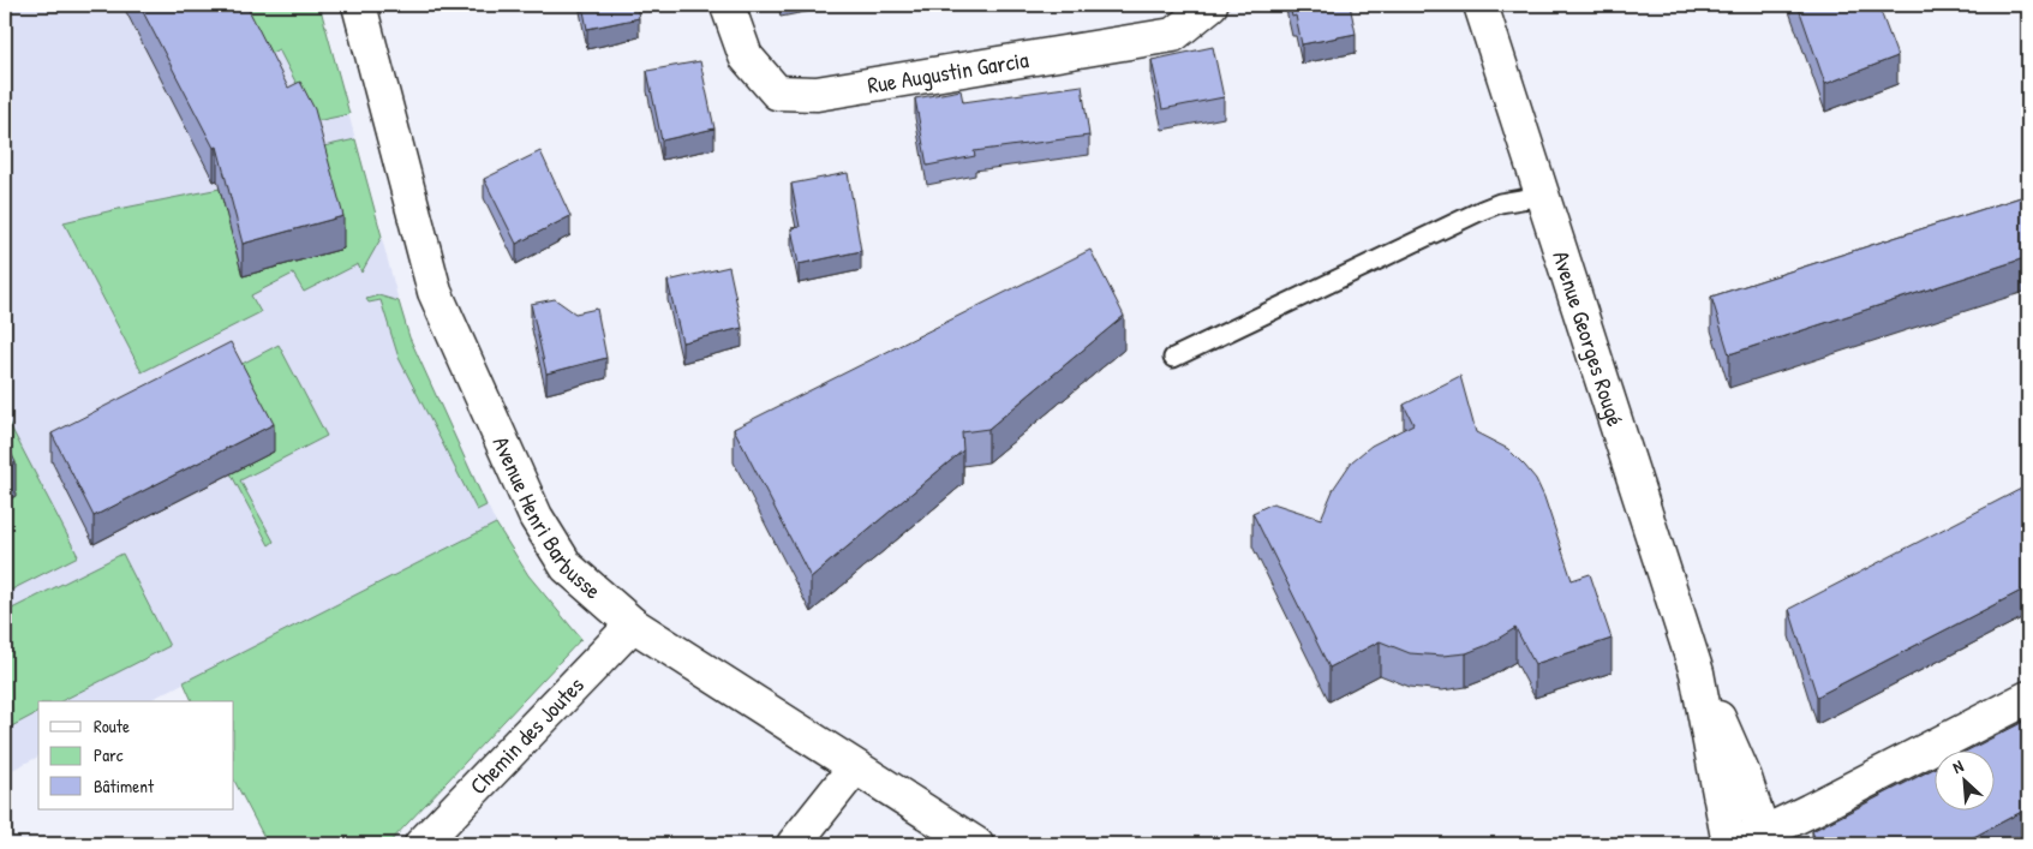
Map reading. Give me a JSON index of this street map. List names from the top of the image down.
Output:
{
  "streets": {
    "street": [
      "Rue Augustin Garcia",
      "Avenue Georges Rougé",
      "Avenue Henri Barbusse",
      "Chemin des Joutes"
    ]
  },
  "crossings": [
    ["Avenue Henri Barbusse", "Chemin des Joutes"]
  ],
  "legend": ["Route", "Parc", "Bâtiment"],
  "north": "top left"
}
